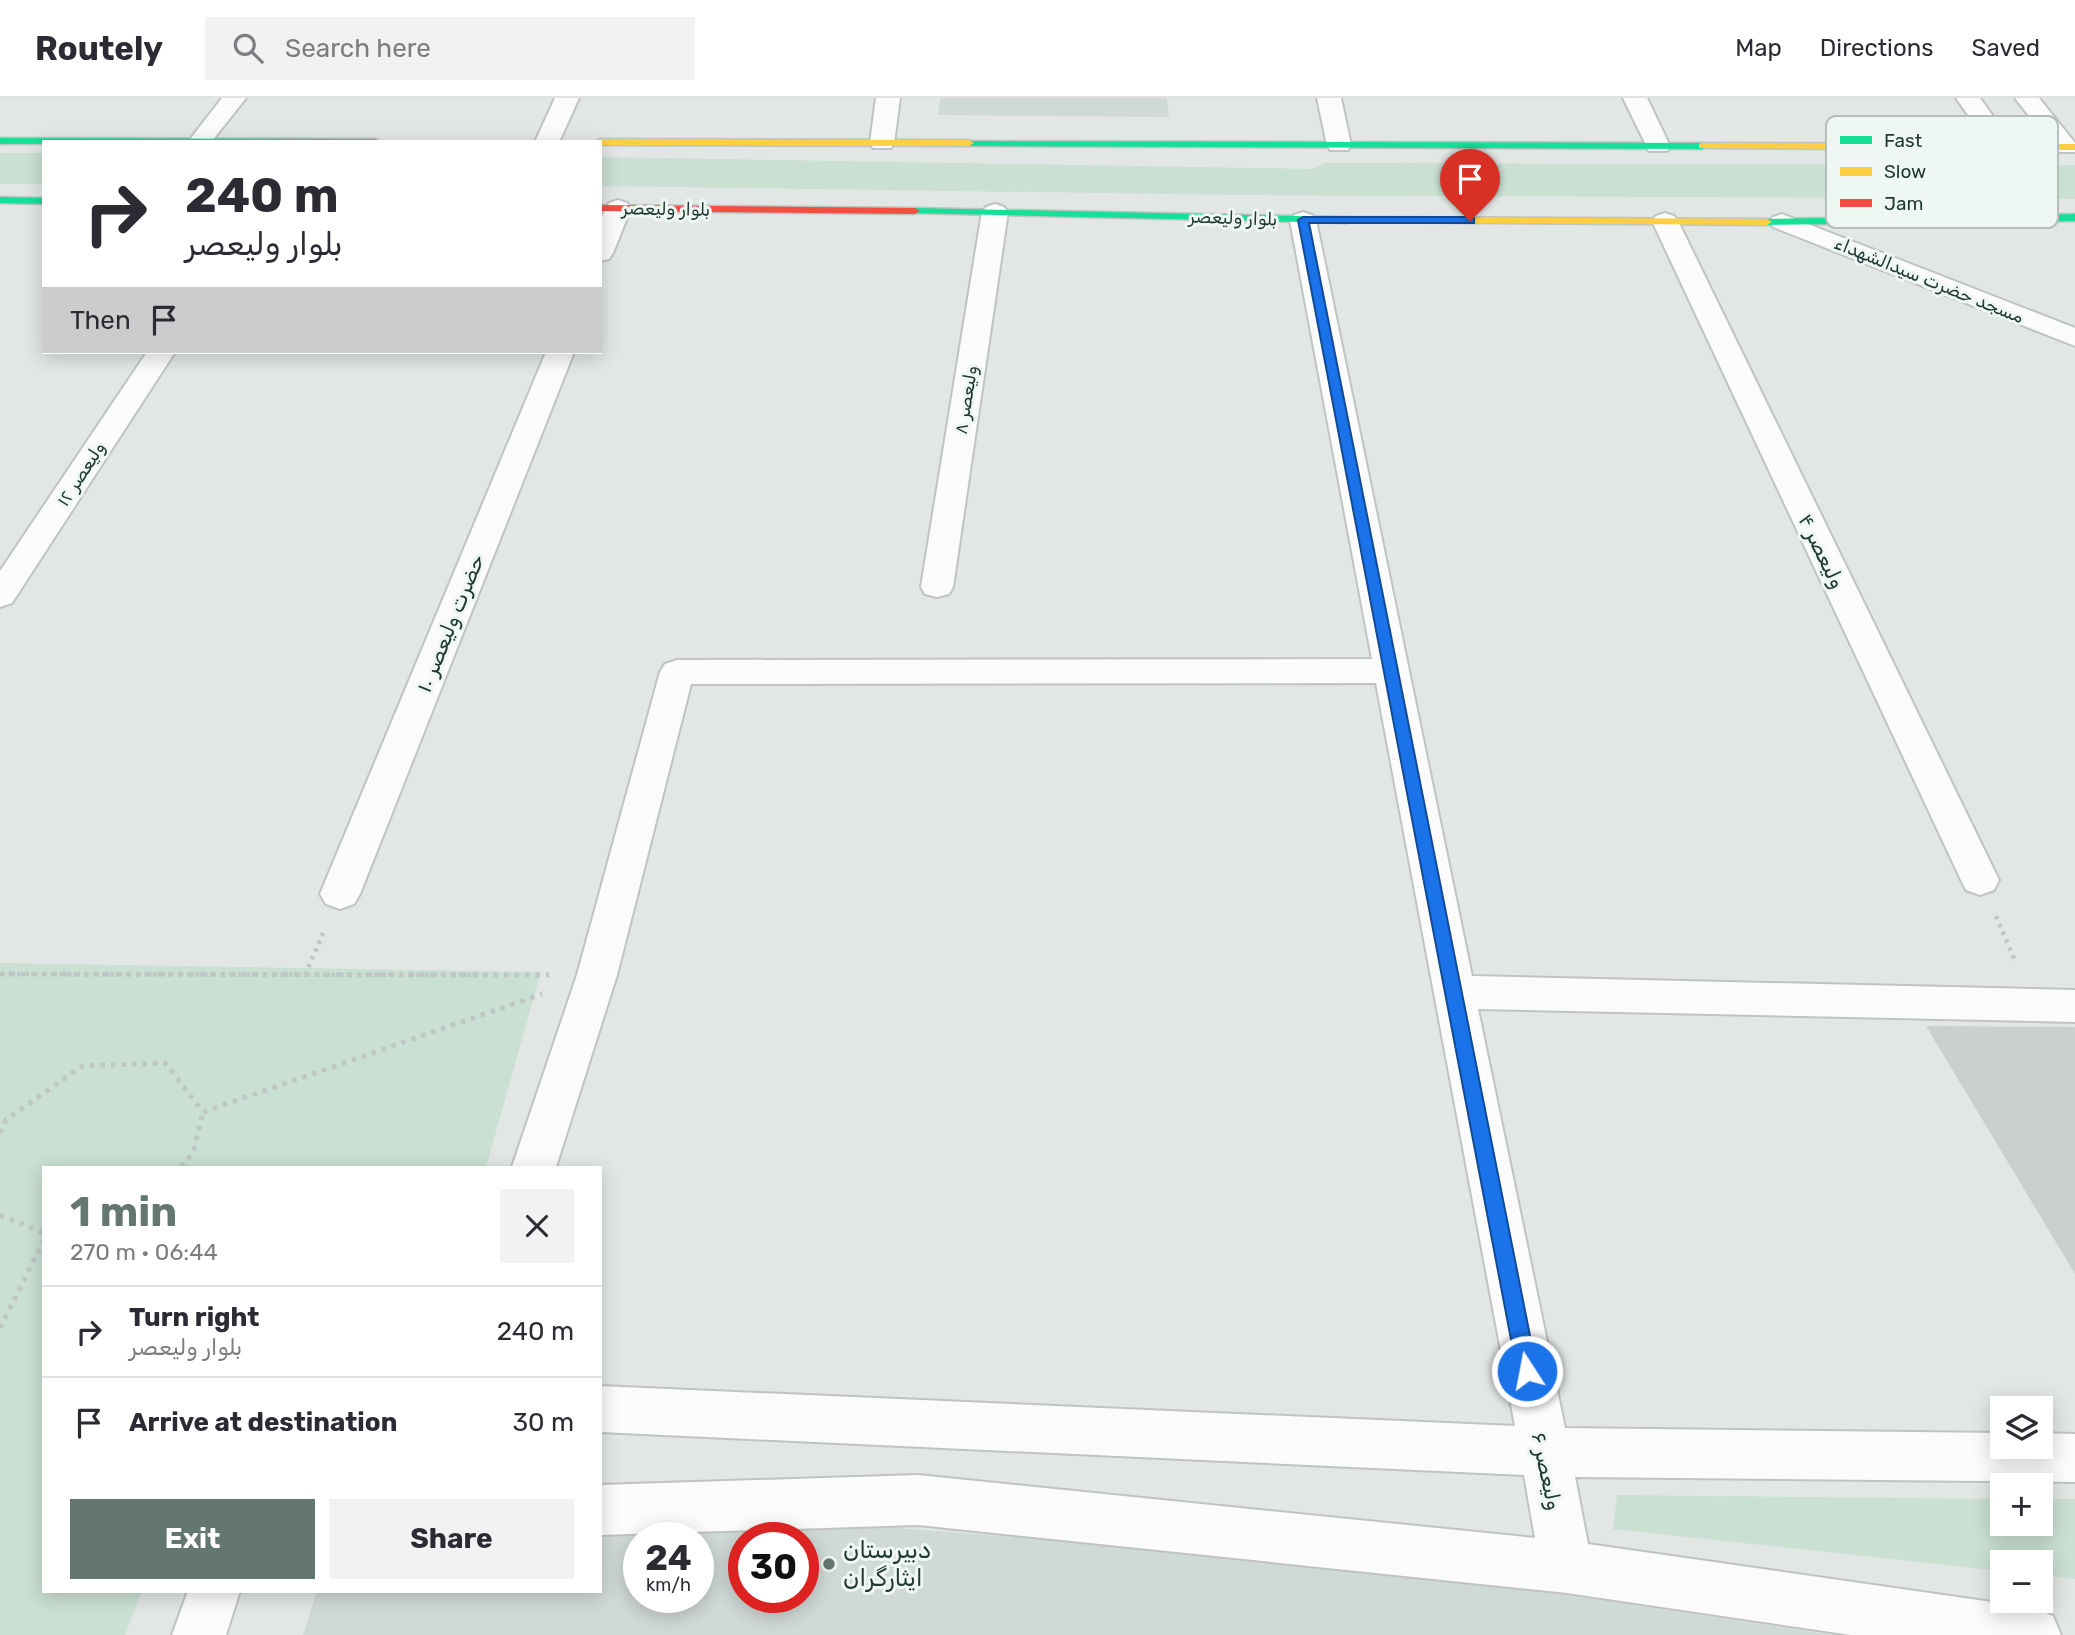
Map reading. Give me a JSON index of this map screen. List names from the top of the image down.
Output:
{
  "streets": {
    "main road": ["بلوار ولیعصر"],
    "street": [
      "مسجد حضرت سیدالشهداء",
      "ولیعصر ۸",
      "ولیعصر ۱۲",
      "ولیعصر ۴",
      "حضرت ولیعصر ۱۰",
      "ولیعصر ۶"
    ]
  },
  "crossings": [
    ["بلوار ولیعصر", "مسجد حضرت سیدالشهداء"],
    ["بلوار ولیعصر", "ولیعصر ۸"],
    ["بلوار ولیعصر", "ولیعصر ۴"],
    ["بلوار ولیعصر", "ولیعصر ۶"]
  ],
  "places": ["دبیرستان ایثارگران"],
  "legend": ["Fast", "Slow", "Jam"],
  "page": {
    "header": "Routely",
    "search": "Search here",
    "nav": ["Map", "Directions", "Saved"],
    "turn": ["240 m", "بلوار ولیعصر"],
    "then": "Then",
    "heading": ["1 min", "270 m · 06:44"],
    "list": [
      {
        "name": "Turn right",
        "note": "بلوار ولیعصر",
        "value": "240 m"
      },
      {
        "name": "Arrive at destination",
        "value": "30 m"
      }
    ],
    "map_buttons": ["+", "−"],
    "buttons": ["Exit", "Share"],
    "speed": "24 km/h",
    "limit": "30"
  }
}
